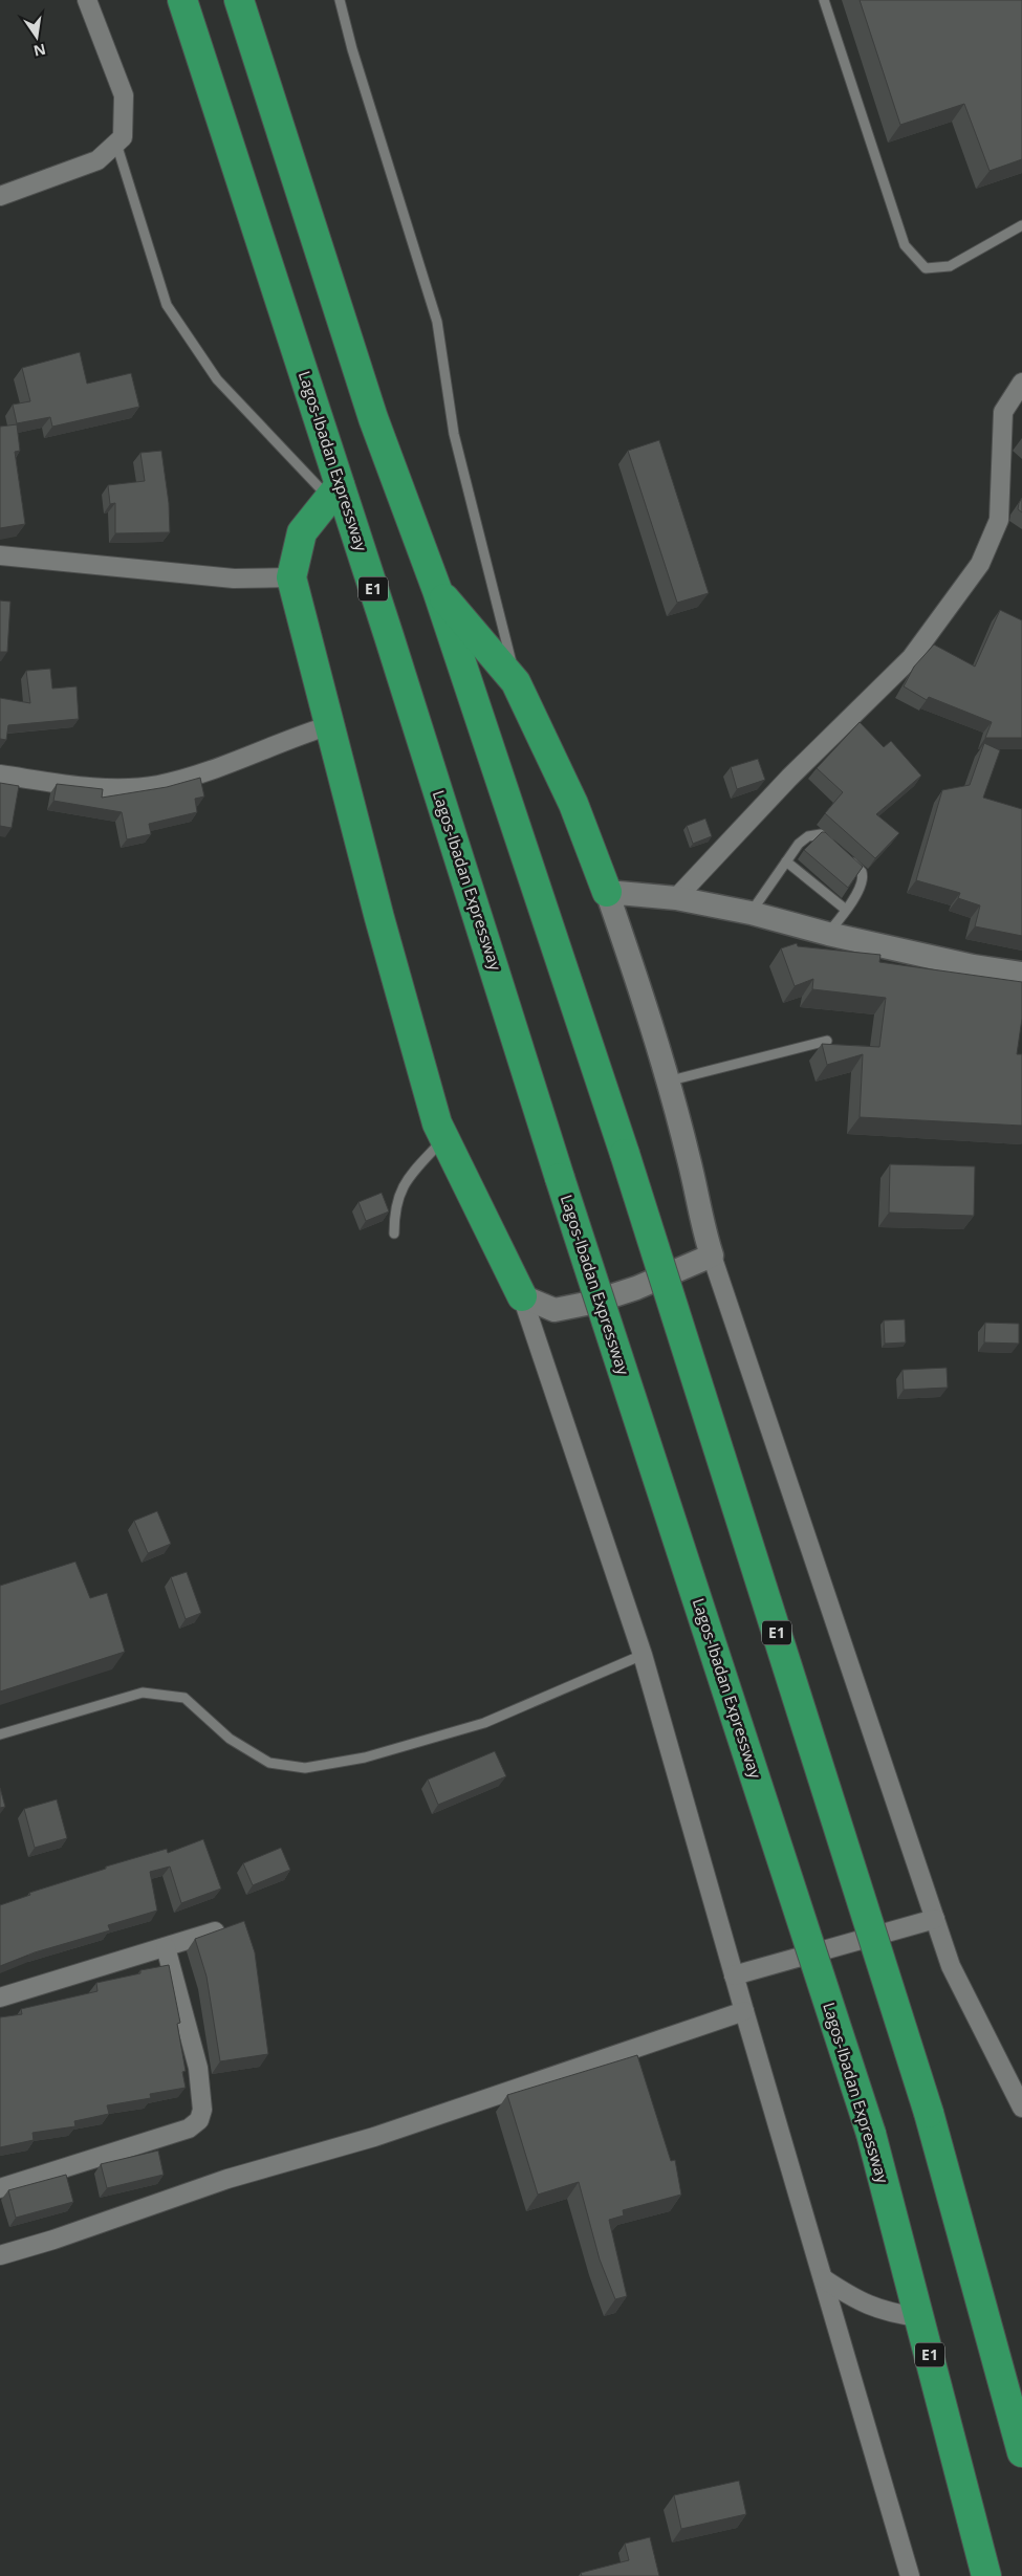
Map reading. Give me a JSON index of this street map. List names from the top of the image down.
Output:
{
  "streets": {
    "highway": ["Lagos-Ibadan Expressway", "E1"]
  },
  "north": "bottom"
}
